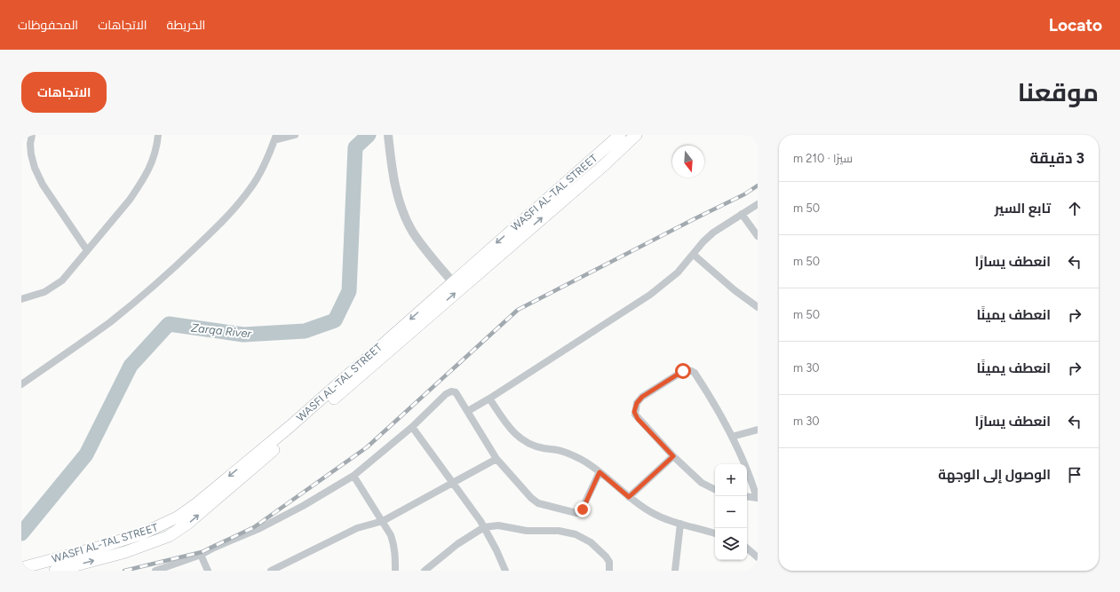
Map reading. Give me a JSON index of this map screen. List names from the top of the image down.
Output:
{
  "streets": {
    "main road": ["WASFI AL-TAL STREET"]
  },
  "water": ["Zarqa River"],
  "north": "bottom",
  "page": {
    "header": "Locato",
    "nav": ["الخريطة", "الاتجاهات", "المحفوظات"],
    "title": "موقعنا",
    "buttons": "الاتجاهات",
    "heading": ["3 دقيقة", "سيرًا · 210 m"],
    "list": [
      ["تابع السير", "50 m"],
      ["انعطف يسارًا", "50 m"],
      ["انعطف يمينًا", "50 m"],
      ["انعطف يمينًا", "30 m"],
      ["انعطف يسارًا", "30 m"],
      "الوصول إلى الوجهة"
    ],
    "map_buttons": ["+", "−"]
  }
}
